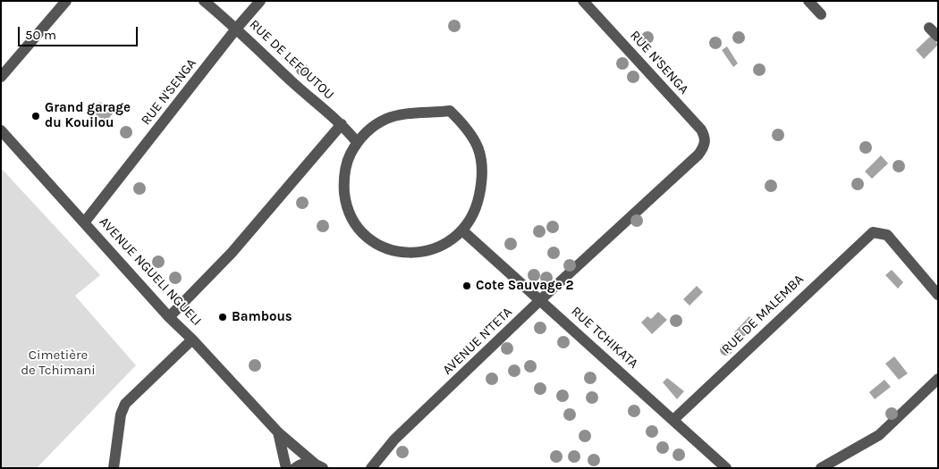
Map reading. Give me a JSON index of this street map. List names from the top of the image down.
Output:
{
  "streets": {
    "street": [
      "RUE DE LEFOUTOU",
      "RUE N'SENGA",
      "AVENUE NGUELI NGUELI",
      "RUE DE MALEMBA",
      "RUE TCHIKATA",
      "AVENUE N'TETA"
    ]
  },
  "crossings": [
    ["RUE DE LEFOUTOU", "RUE N'SENGA"],
    ["RUE DE LEFOUTOU", "RUE TCHIKATA"],
    ["RUE N'SENGA", "AVENUE NGUELI NGUELI"],
    ["RUE N'SENGA", "AVENUE N'TETA"],
    ["RUE DE MALEMBA", "RUE TCHIKATA"],
    ["RUE TCHIKATA", "AVENUE N'TETA"]
  ],
  "parks": ["Cimetière de Tchimani"],
  "places": ["Grand garage du Kouilou", "Cote Sauvage 2", "Bambous"],
  "scale_bar": "50 m"
}
